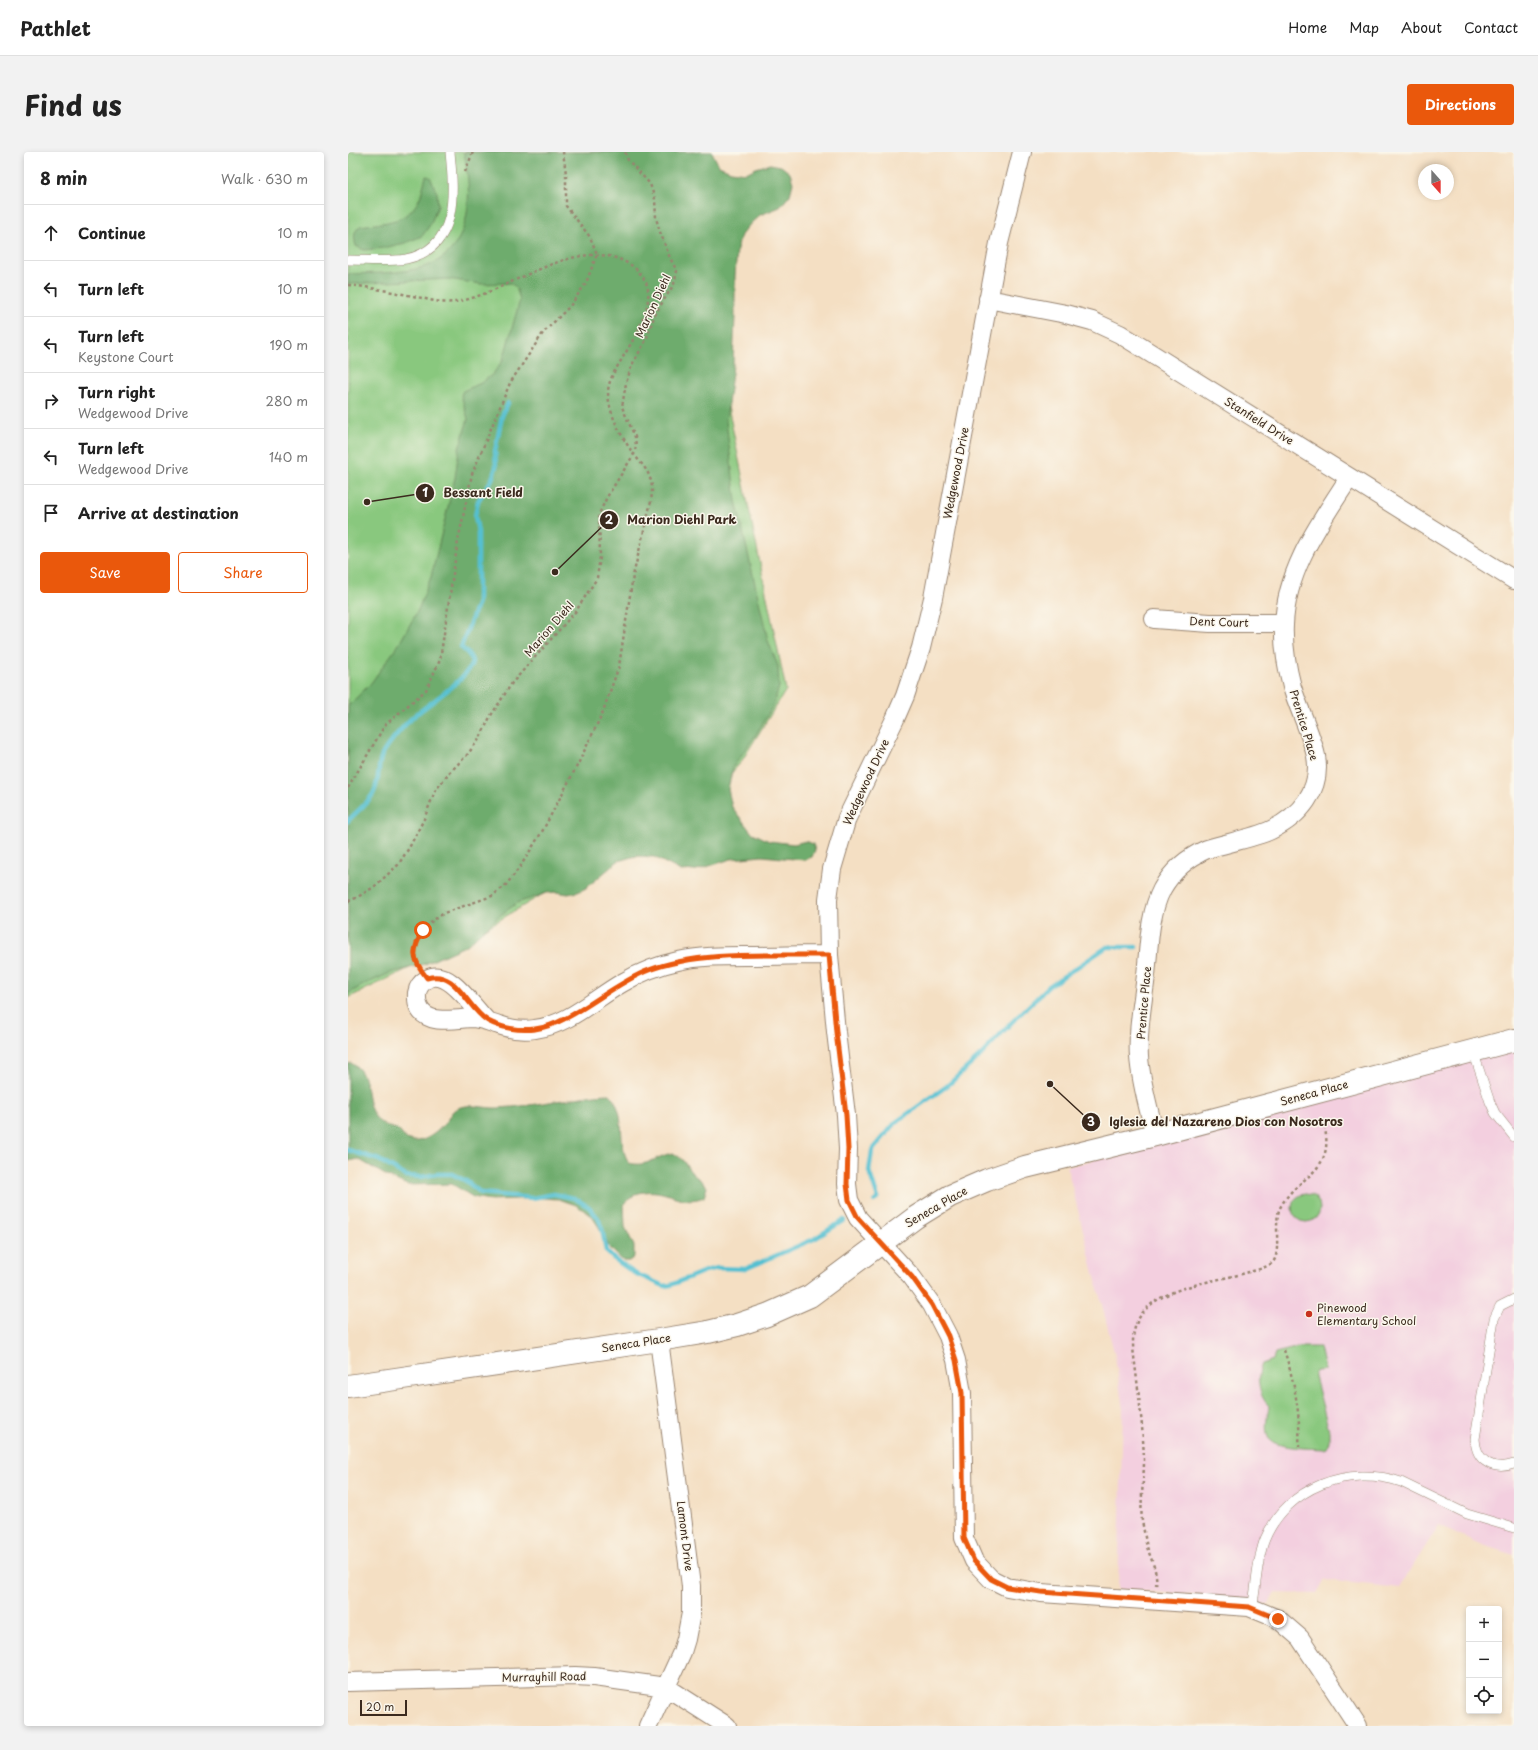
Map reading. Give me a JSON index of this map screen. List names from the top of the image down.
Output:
{
  "streets": {
    "street": [
      "Stanfield Drive",
      "Wedgewood Drive",
      "Dent Court",
      "Prentice Place",
      "Seneca Place",
      "Lamont Drive",
      "Murrayhill Road"
    ],
    "path": ["Marion Diehl"]
  },
  "crossings": [
    ["Stanfield Drive", "Wedgewood Drive"],
    ["Stanfield Drive", "Prentice Place"],
    ["Wedgewood Drive", "Seneca Place"],
    ["Dent Court", "Prentice Place"],
    ["Prentice Place", "Seneca Place"],
    ["Seneca Place", "Lamont Drive"],
    ["Lamont Drive", "Murrayhill Road"]
  ],
  "places": [
    "Bessant Field",
    "Marion Diehl Park",
    "Iglesia del Nazareno Dios con Nosotros",
    "Pinewood Elementary School"
  ],
  "scale_bar": "20 m",
  "north": "bottom",
  "page": {
    "header": "Pathlet",
    "nav": [
      "Home",
      "Map",
      "About",
      "Contact"
    ],
    "title": "Find us",
    "buttons": [
      "Directions",
      ["Save", "Share"]
    ],
    "heading": ["8 min", "Walk · 630 m"],
    "list": [
      ["Continue", "10 m"],
      ["Turn left", "10 m"],
      ["Turn left", "Keystone Court", "190 m"],
      ["Turn right", "Wedgewood Drive", "280 m"],
      ["Turn left", "Wedgewood Drive", "140 m"],
      "Arrive at destination"
    ],
    "map_buttons": ["+", "−"],
    "scale": "20 m"
  }
}
